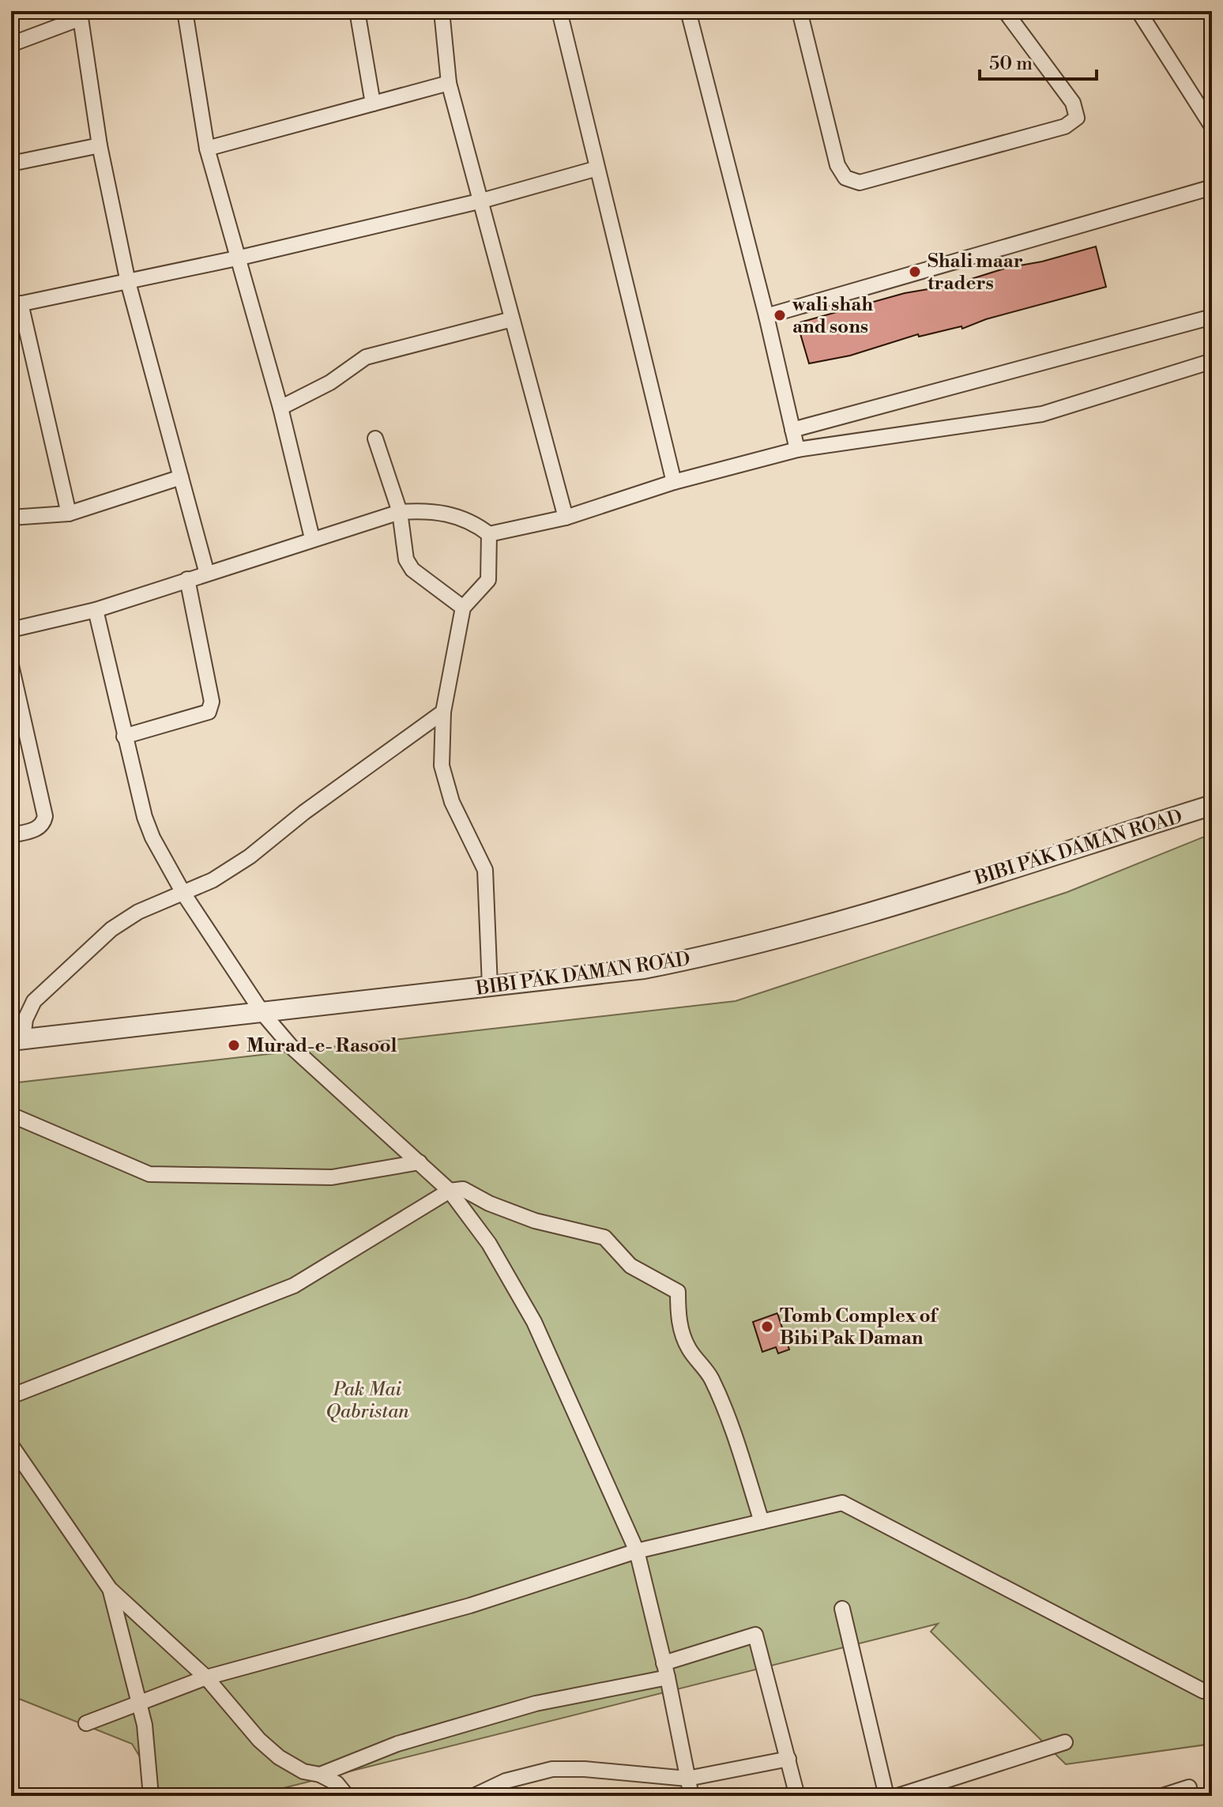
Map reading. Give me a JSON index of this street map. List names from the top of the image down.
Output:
{
  "streets": {
    "street": ["BIBI PAK DAMAN ROAD"]
  },
  "parks": ["Pak Mai Qabristan"],
  "places": [
    "Shali maar traders",
    "wali shah and sons",
    "Murad-e- Rasool",
    "Tomb Complex of Bibi Pak Daman"
  ],
  "scale_bar": "50 m"
}
